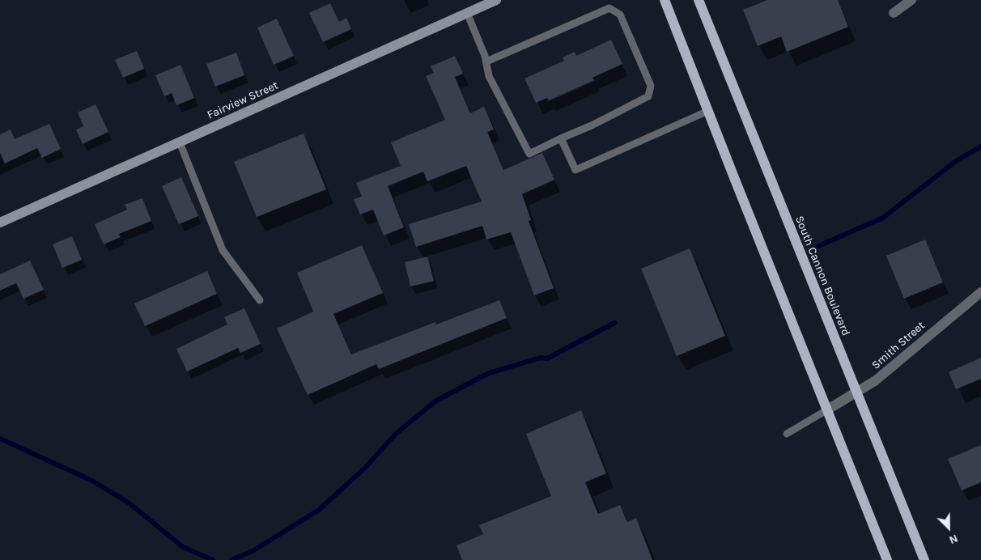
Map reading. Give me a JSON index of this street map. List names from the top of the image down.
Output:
{
  "streets": {
    "main road": ["South Cannon Boulevard"],
    "street": ["Fairview Street", "Smith Street"]
  },
  "crossings": [
    ["South Cannon Boulevard", "Smith Street"]
  ],
  "north": "bottom right"
}
